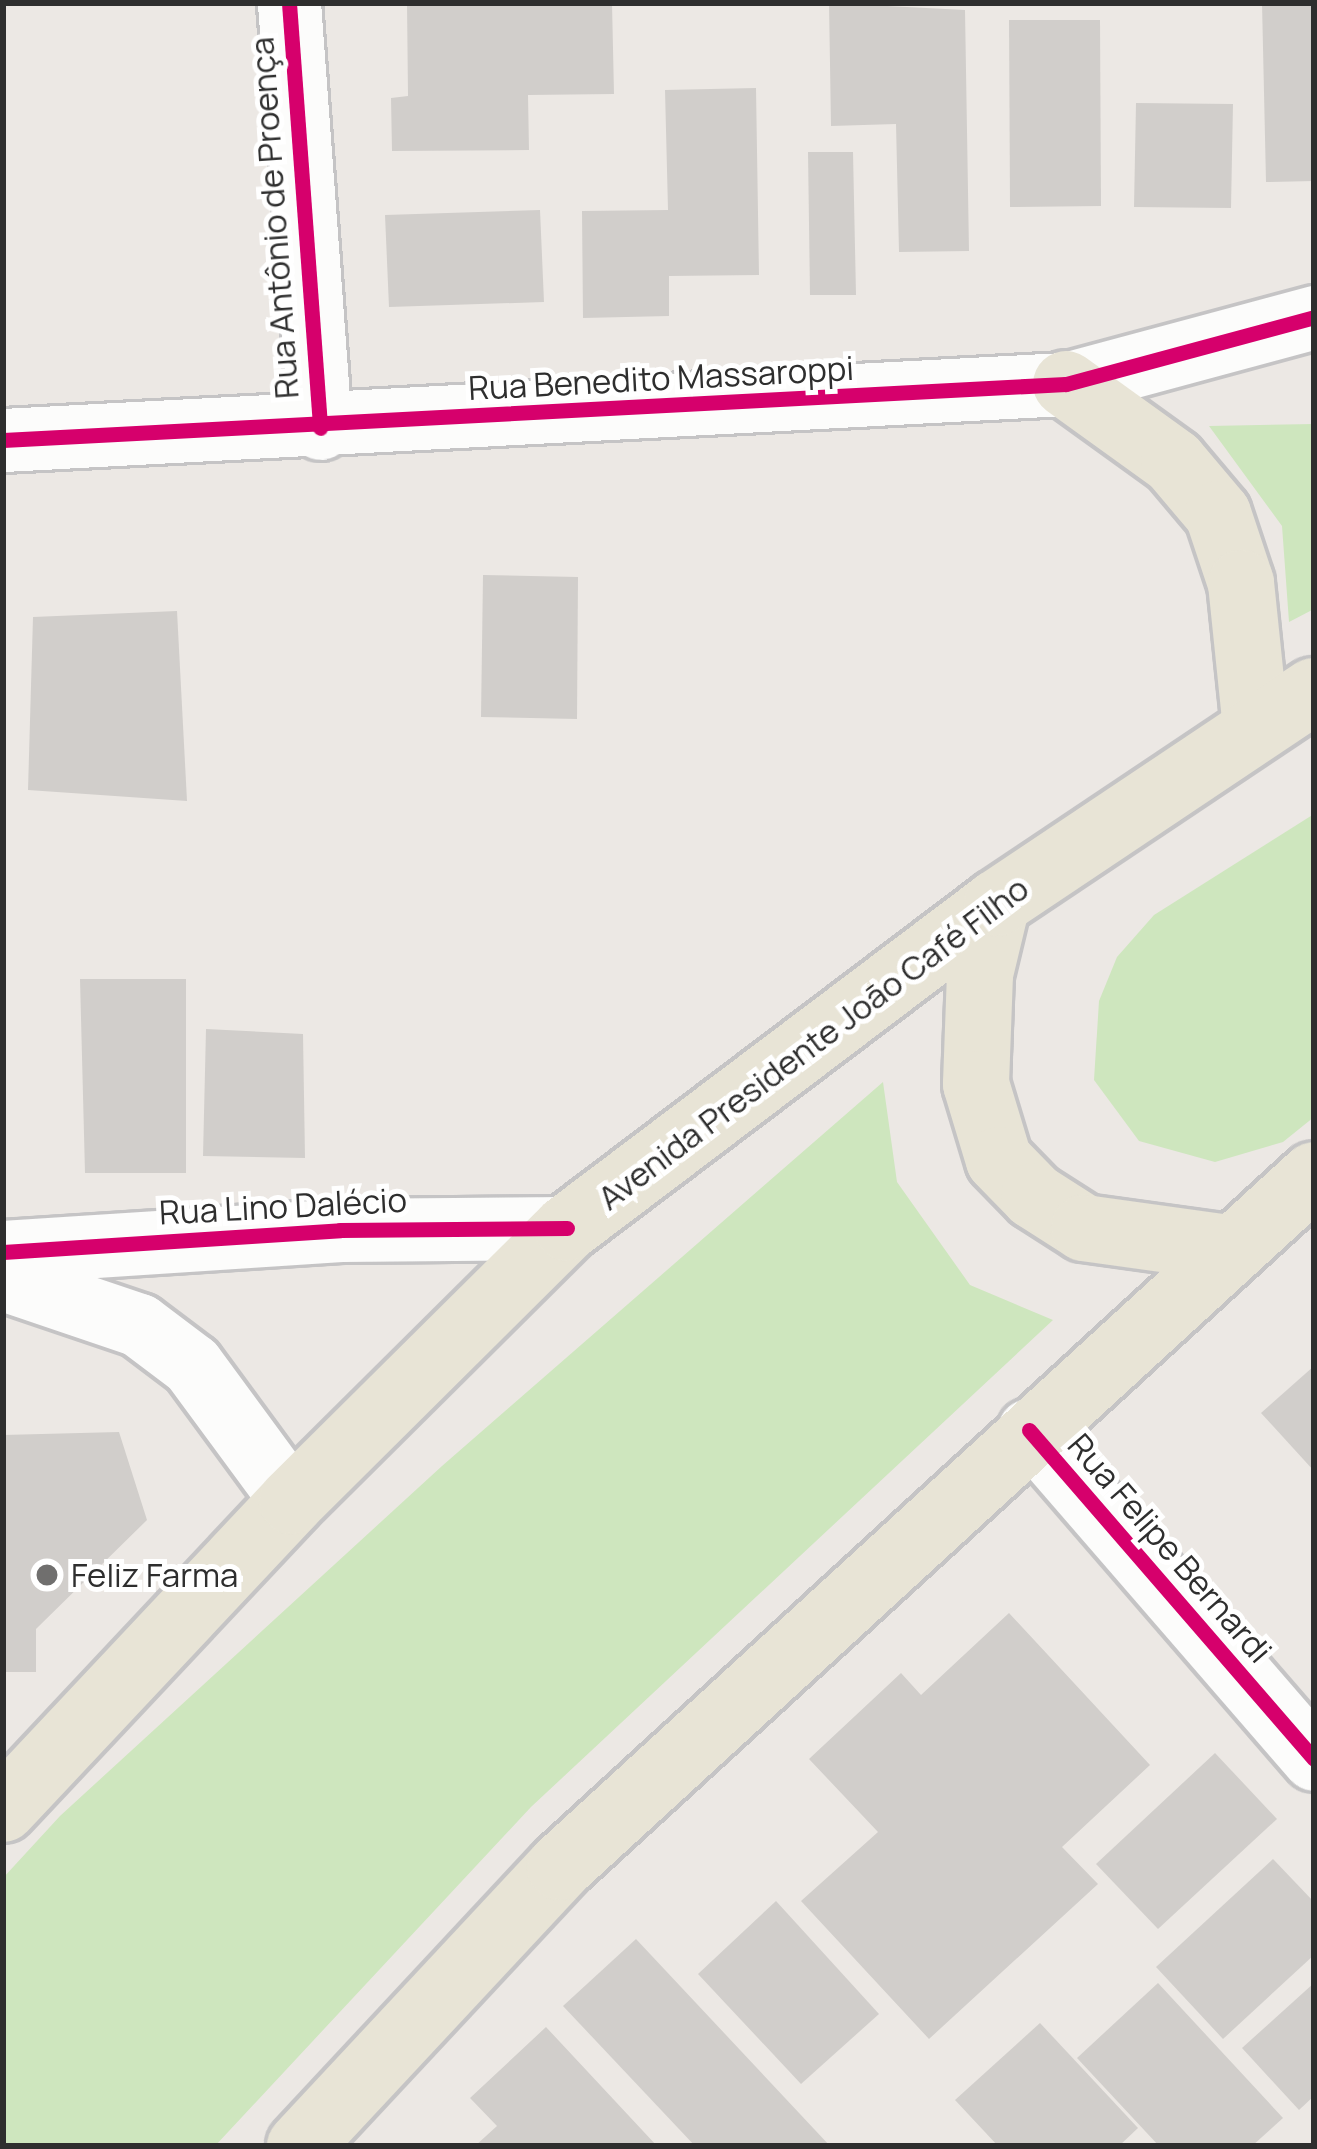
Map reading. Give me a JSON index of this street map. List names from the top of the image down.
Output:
{
  "streets": {
    "main road": ["Avenida Presidente João Café Filho"],
    "street": [
      "Rua Antônio de Proença",
      "Rua Benedito Massaroppi",
      "Rua Lino Dalécio",
      "Rua Felipe Bernardi"
    ]
  },
  "crossings": [
    ["Rua Antônio de Proença", "Rua Benedito Massaroppi"],
    ["Avenida Presidente João Café Filho", "Rua Lino Dalécio"]
  ],
  "places": ["Feliz Farma"]
}
